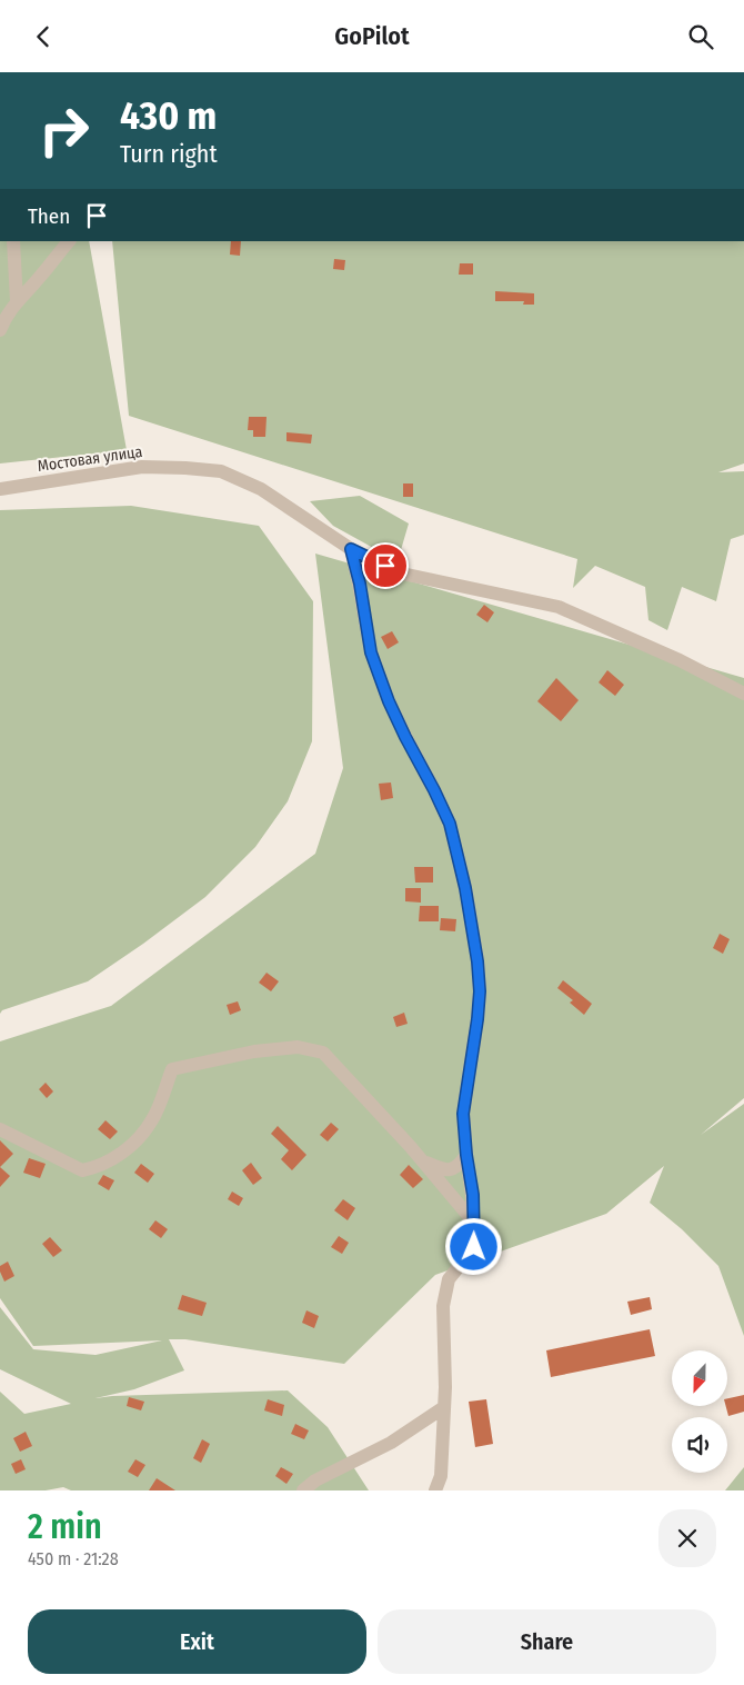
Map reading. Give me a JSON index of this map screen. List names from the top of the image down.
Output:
{
  "streets": {
    "street": ["Мостовая улица"]
  },
  "north": "bottom",
  "page": {
    "header": "GoPilot",
    "turn": ["430 m", "Turn right"],
    "then": "Then",
    "heading": ["2 min", "450 m · 21:28"],
    "buttons": ["Exit", "Share"]
  }
}
